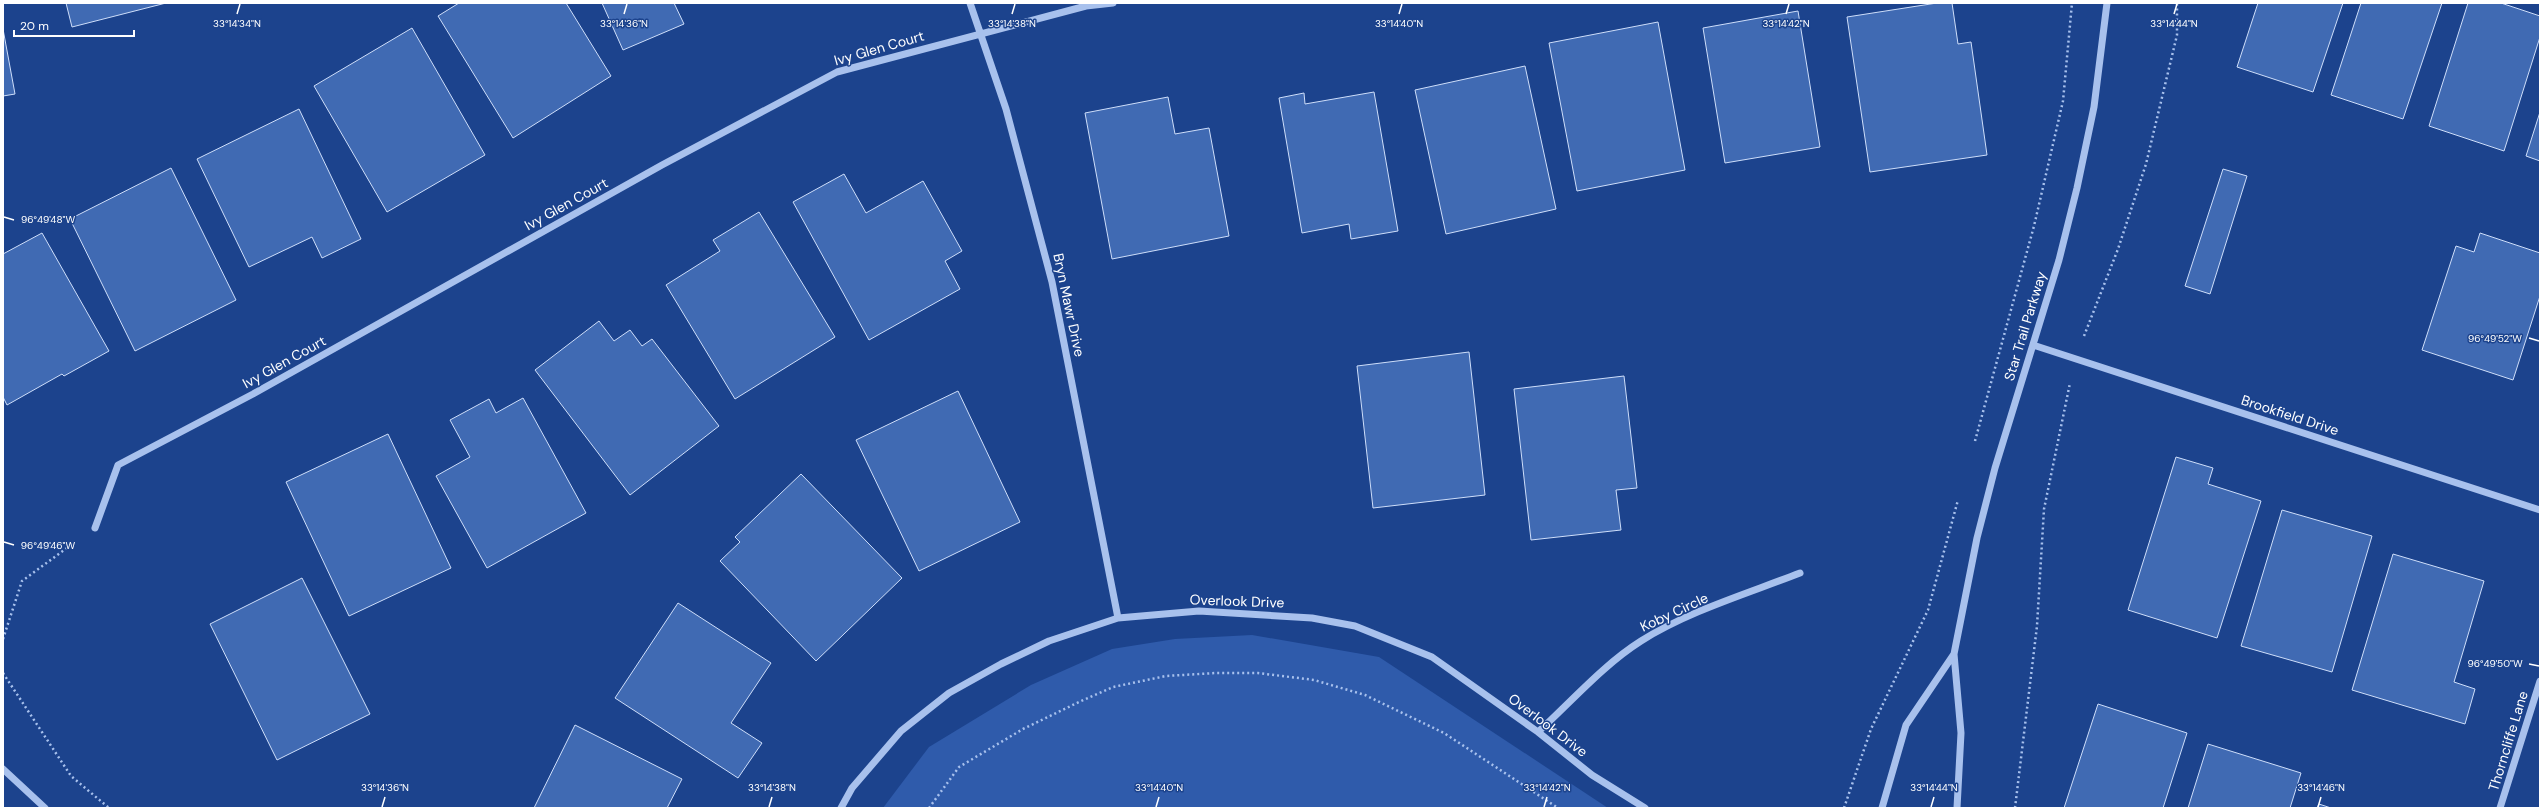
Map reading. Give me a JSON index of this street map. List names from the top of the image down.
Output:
{
  "streets": {
    "street": [
      "Ivy Glen Court",
      "Bryn Mawr Drive",
      "Star Trail Parkway",
      "Brookfield Drive",
      "Overlook Drive",
      "Koby Circle",
      "Thorncliffe Lane"
    ]
  },
  "crossings": [
    ["Ivy Glen Court", "Bryn Mawr Drive"],
    ["Bryn Mawr Drive", "Overlook Drive"],
    ["Star Trail Parkway", "Brookfield Drive"],
    ["Overlook Drive", "Koby Circle"]
  ],
  "scale_bar": "20 m",
  "coordinates": [
    "33°14'34\"N",
    "33°14'36\"N",
    "33°14'38\"N",
    "33°14'40\"N",
    "33°14'42\"N",
    "33°14'44\"N",
    "96°49'48\"W",
    "96°49'52\"W",
    "96°49'46\"W",
    "96°49'50\"W",
    "33°14'46\"N"
  ]
}
